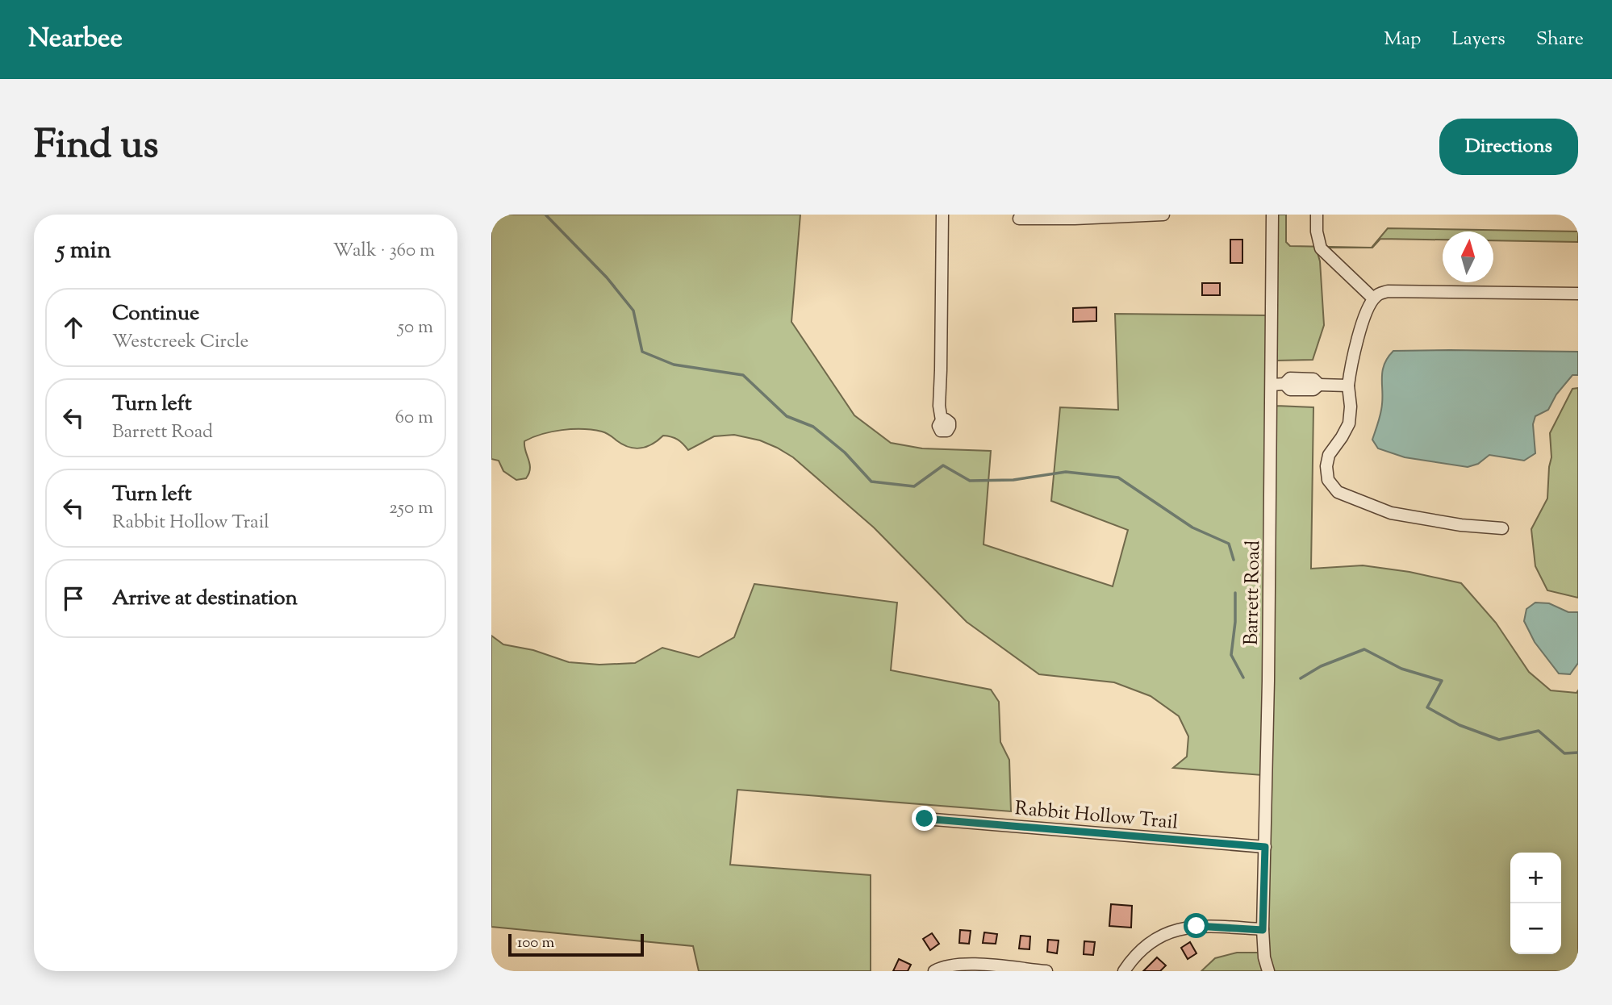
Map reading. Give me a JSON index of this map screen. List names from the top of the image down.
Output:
{
  "streets": {
    "street": ["Barrett Road", "Rabbit Hollow Trail"]
  },
  "crossings": [
    ["Barrett Road", "Rabbit Hollow Trail"]
  ],
  "scale_bar": "100 m",
  "north": "top",
  "page": {
    "header": "Nearbee",
    "nav": ["Map", "Layers", "Share"],
    "title": "Find us",
    "buttons": "Directions",
    "heading": ["5 min", "Walk · 360 m"],
    "list": [
      ["Continue", "Westcreek Circle", "50 m"],
      ["Turn left", "Barrett Road", "60 m"],
      ["Turn left", "Rabbit Hollow Trail", "250 m"],
      "Arrive at destination"
    ],
    "map_buttons": ["+", "−"],
    "scale": "100 m"
  }
}
